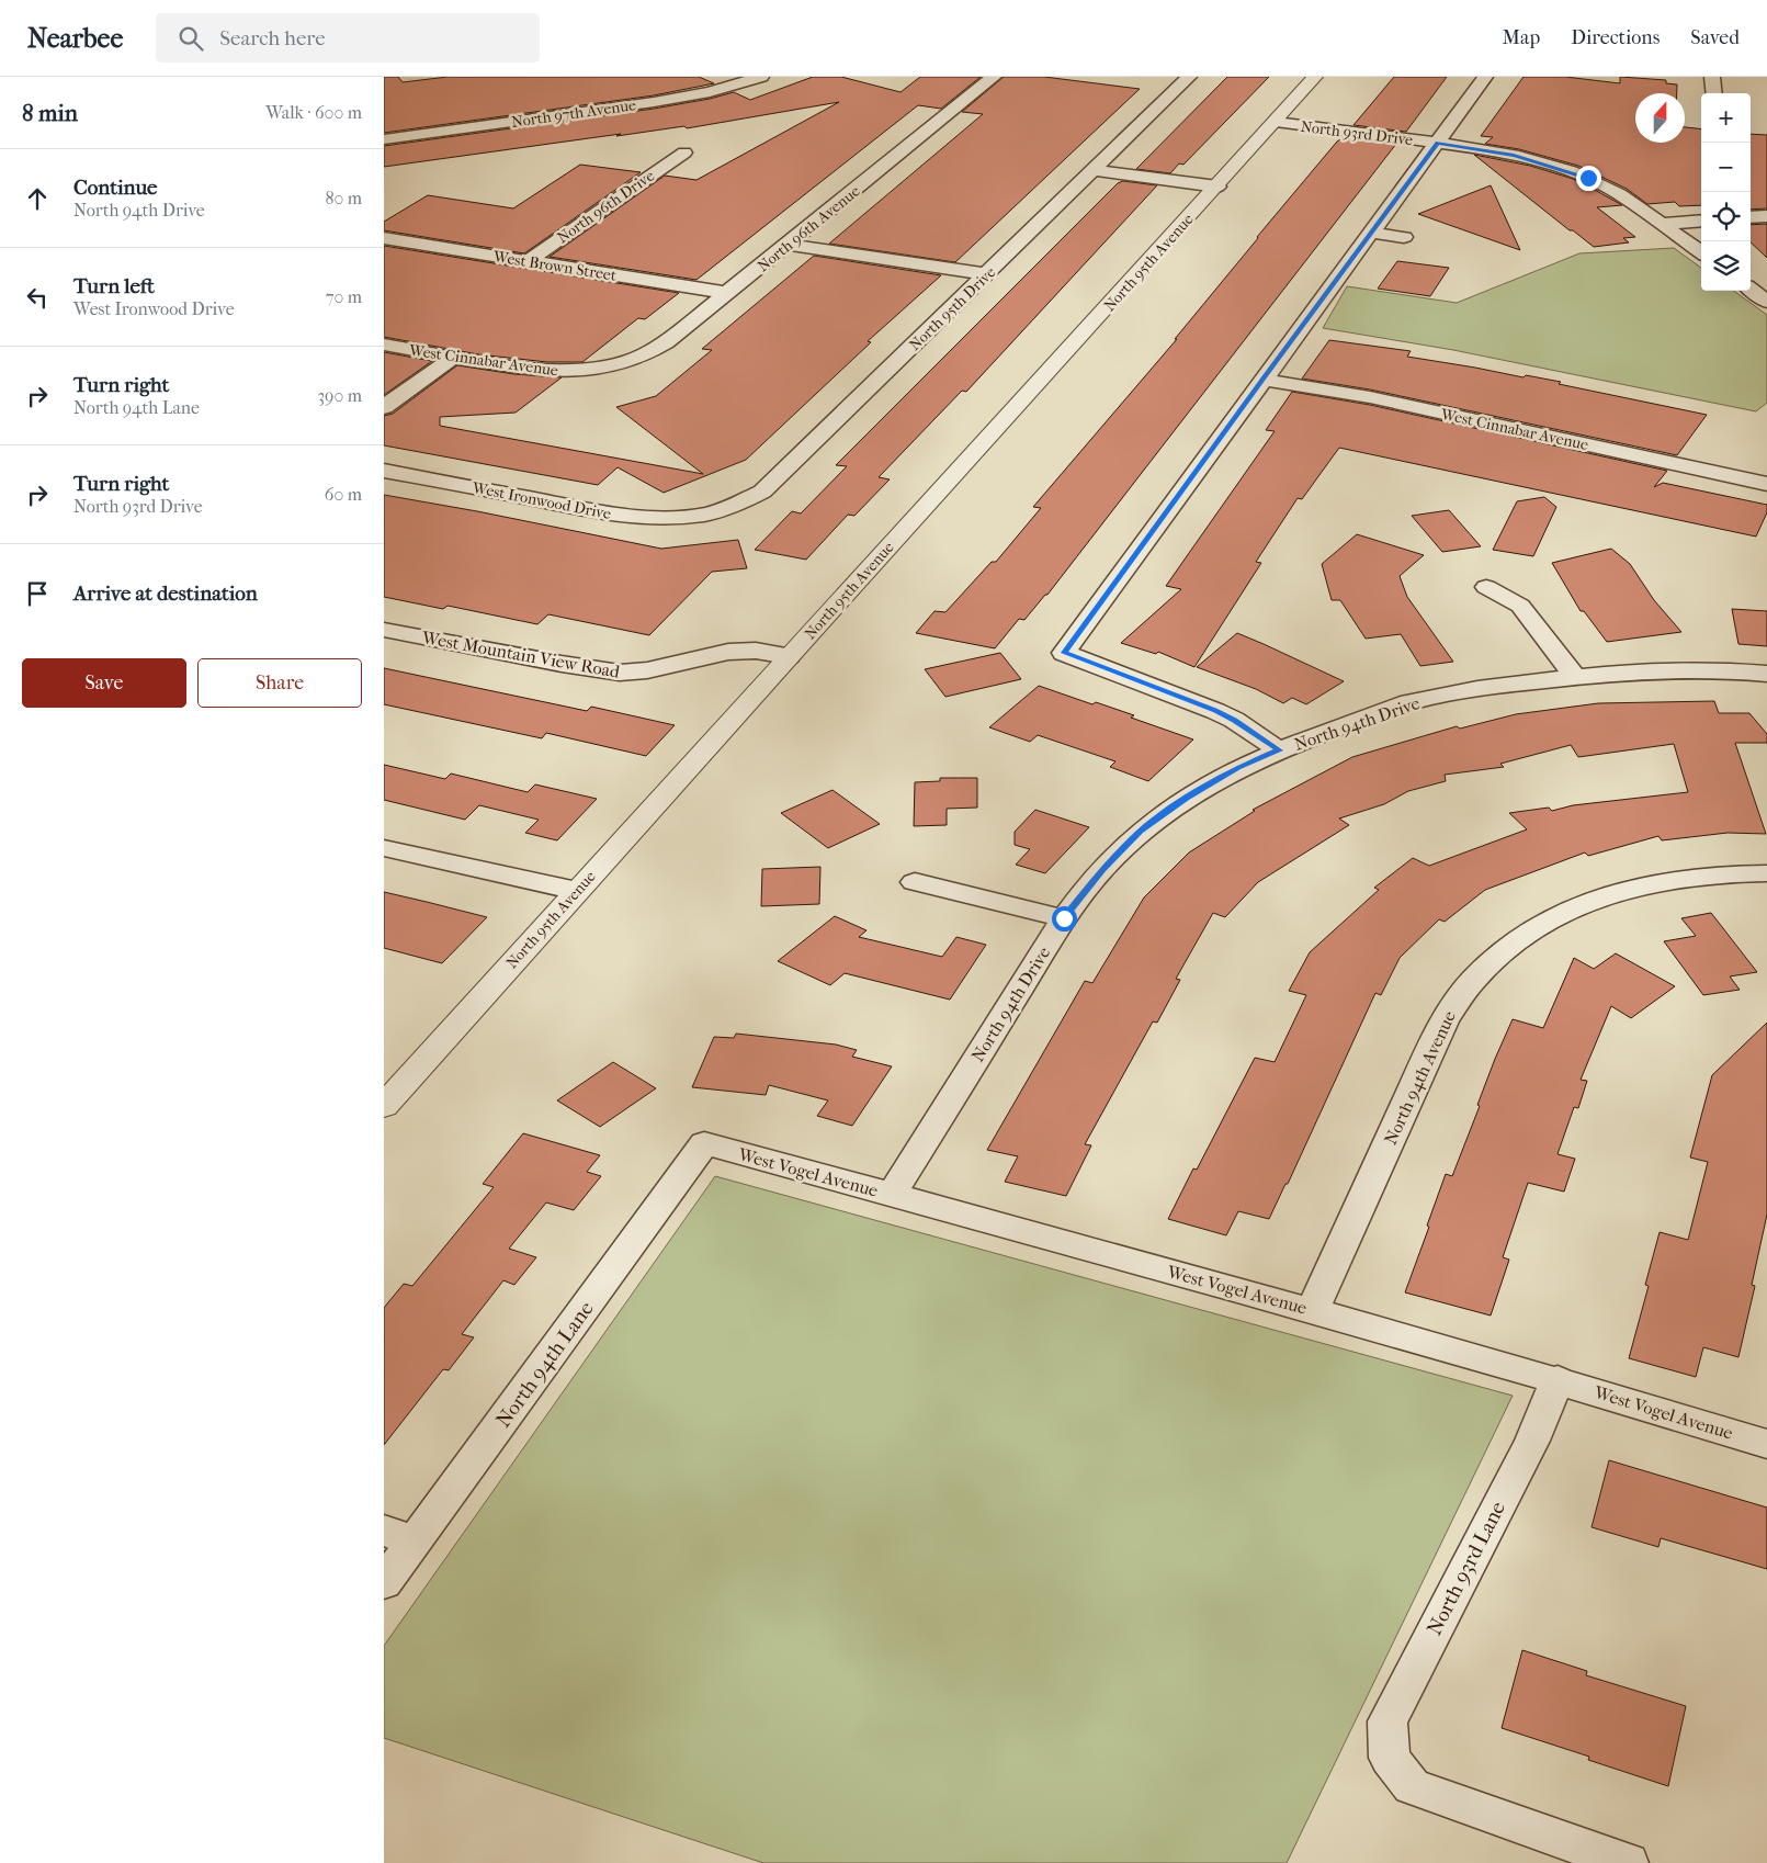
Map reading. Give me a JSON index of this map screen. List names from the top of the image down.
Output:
{
  "streets": {
    "street": [
      "North 97th Avenue",
      "North 93rd Drive",
      "North 96th Drive",
      "North 96th Avenue",
      "North 95th Avenue",
      "West Brown Street",
      "North 95th Drive",
      "West Cinnabar Avenue",
      "West Ironwood Drive",
      "West Mountain View Road",
      "North 94th Drive",
      "North 94th Avenue",
      "West Vogel Avenue",
      "North 94th Lane",
      "North 93rd Lane"
    ]
  },
  "crossings": [
    ["North 93rd Drive", "North 95th Avenue"],
    ["North 96th Drive", "West Brown Street"],
    ["North 96th Avenue", "West Brown Street"],
    ["North 96th Avenue", "West Cinnabar Avenue"],
    ["North 95th Avenue", "West Mountain View Road"],
    ["North 95th Drive", "West Ironwood Drive"],
    ["North 94th Drive", "West Vogel Avenue"],
    ["North 94th Avenue", "West Vogel Avenue"],
    ["West Vogel Avenue", "North 94th Lane"],
    ["West Vogel Avenue", "North 93rd Lane"]
  ],
  "north": "top",
  "page": {
    "header": "Nearbee",
    "search": "Search here",
    "nav": ["Map", "Directions", "Saved"],
    "heading": ["8 min", "Walk · 600 m"],
    "map_buttons": ["+", "−"],
    "list": [
      ["Continue", "North 94th Drive", "80 m"],
      ["Turn left", "West Ironwood Drive", "70 m"],
      ["Turn right", "North 94th Lane", "390 m"],
      ["Turn right", "North 93rd Drive", "60 m"],
      "Arrive at destination"
    ],
    "buttons": ["Save", "Share"]
  }
}
